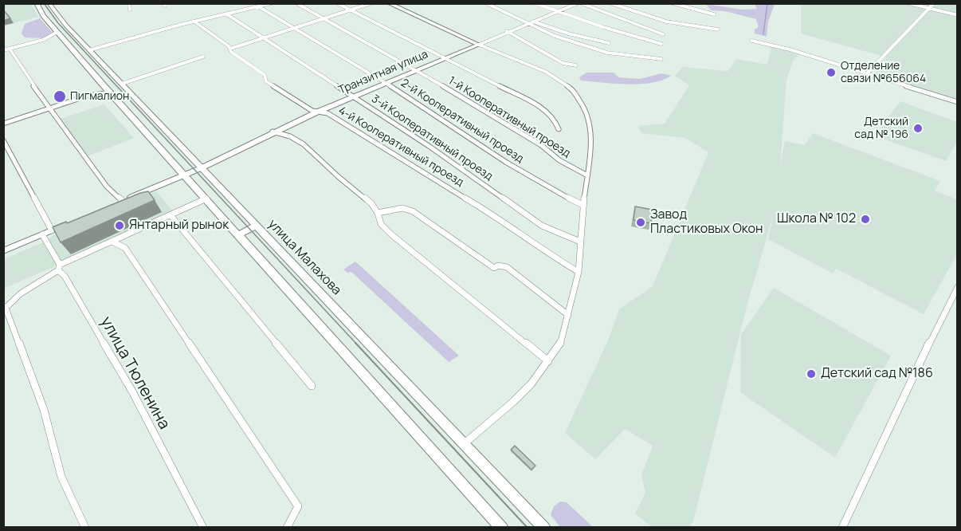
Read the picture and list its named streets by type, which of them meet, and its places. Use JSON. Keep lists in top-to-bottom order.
{
  "streets": {
    "main road": ["Транзитная улица", "улица Малахова"],
    "street": [
      "1-й Кооперативный проезд",
      "2-й Кооперативный проезд",
      "3-й Кооперативный проезд",
      "4-й Кооперативный проезд",
      "улица Тюленина"
    ]
  },
  "crossings": [
    ["Транзитная улица", "1-й Кооперативный проезд"],
    ["Транзитная улица", "2-й Кооперативный проезд"],
    ["Транзитная улица", "3-й Кооперативный проезд"],
    ["Транзитная улица", "4-й Кооперативный проезд"],
    ["Транзитная улица", "улица Малахова"]
  ],
  "places": [
    "Отделение связи №656064",
    "Пигмалион",
    "Детский сад № 196",
    "Школа № 102",
    "Завод Пластиковых Окон",
    "Янтарный рынок",
    "Детский сад №186"
  ]
}
